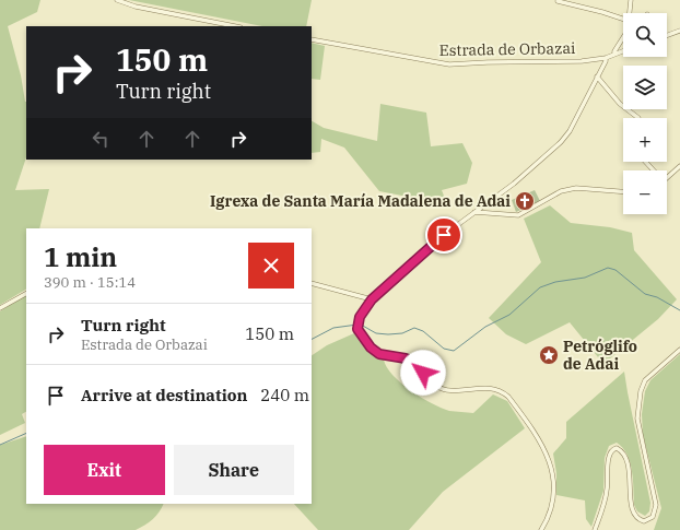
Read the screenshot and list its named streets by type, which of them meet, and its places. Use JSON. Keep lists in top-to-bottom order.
{
  "streets": {
    "street": ["Estrada de Orbazai"]
  },
  "places": {
    "church": ["Igrexa de Santa María Madalena de Adai"],
    "place": ["Petróglifo de Adai"]
  },
  "page": {
    "map_buttons": ["+", "−"],
    "turn": ["150 m", "Turn right"],
    "heading": ["1 min", "390 m · 15:14"],
    "list": [
      {
        "name": "Turn right",
        "note": "Estrada de Orbazai",
        "value": "150 m"
      },
      {
        "name": "Arrive at destination",
        "value": "240 m"
      }
    ],
    "buttons": ["Exit", "Share"]
  }
}
